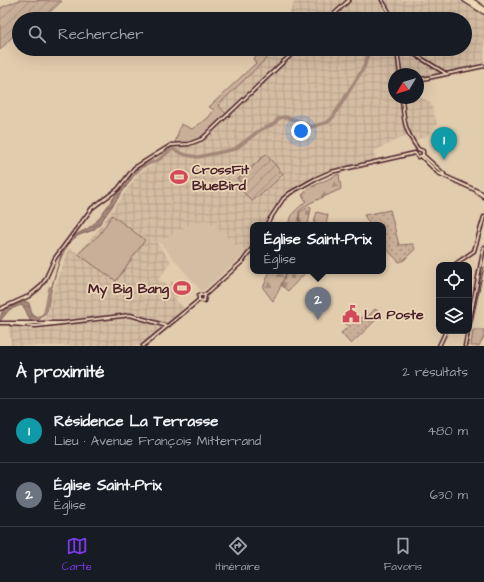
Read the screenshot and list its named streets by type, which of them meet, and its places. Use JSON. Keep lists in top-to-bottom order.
{
  "places": {
    "sports": ["CrossFit BlueBird", "My Big Bang"],
    "public building": ["La Poste"]
  },
  "north": "bottom left",
  "page": {
    "search": "Rechercher",
    "pins": ["1", "2"],
    "popup": ["Église Saint-Prix", "Église"],
    "heading": ["À proximité", "2 résultats"],
    "list": [
      {
        "mark": "1",
        "name": "Résidence La Terrasse",
        "note": "Lieu · Avenue François Mitterrand",
        "value": "480 m"
      },
      {
        "mark": "2",
        "name": "Église Saint-Prix",
        "note": "Église",
        "value": "630 m"
      }
    ],
    "nav": ["Carte", "Itinéraire", "Favoris"]
  }
}
